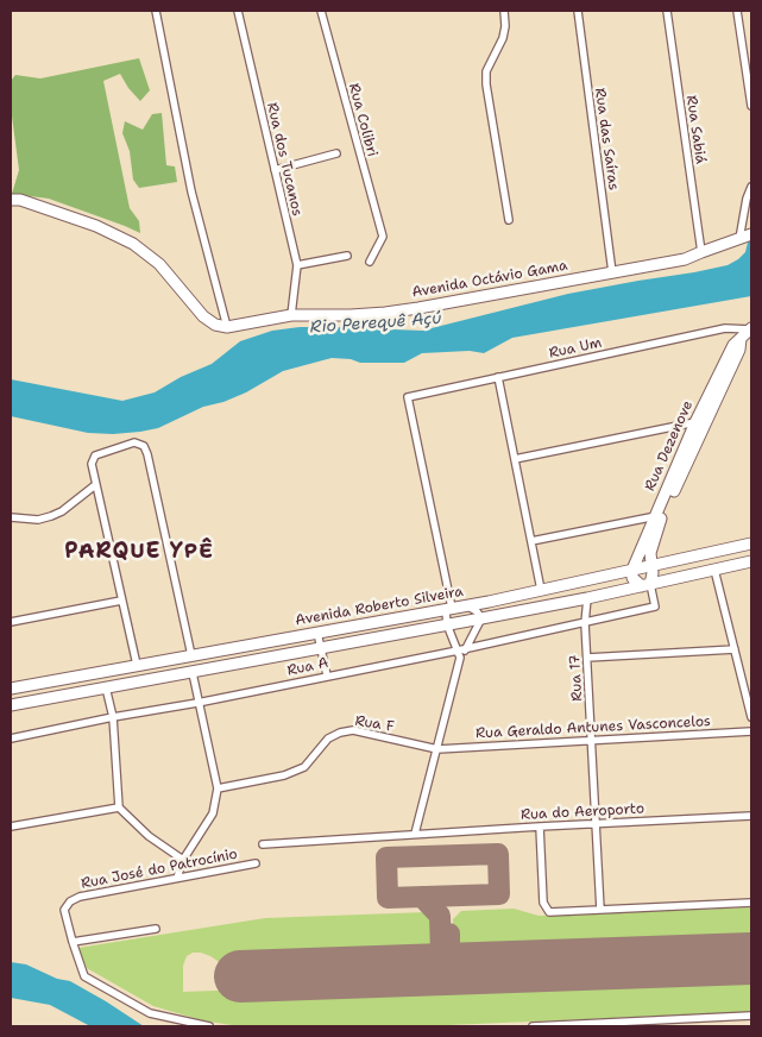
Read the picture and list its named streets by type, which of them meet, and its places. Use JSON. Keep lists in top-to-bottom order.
{
  "streets": {
    "street": [
      "Rua Colibri",
      "Rua Sabiá",
      "Rua das Saíras",
      "Rua dos Tucanos",
      "Avenida Octávio Gama",
      "Rua Um",
      "Rua Dezenove",
      "Avenida Roberto Silveira",
      "Rua A",
      "Rua 17",
      "Rua F",
      "Rua Geraldo Antunes Vasconcelos",
      "Rua do Aeroporto",
      "Rua José do Patrocínio"
    ]
  },
  "crossings": [
    ["Rua Sabiá", "Avenida Octávio Gama"],
    ["Rua das Saíras", "Avenida Octávio Gama"],
    ["Rua dos Tucanos", "Avenida Octávio Gama"],
    ["Rua Um", "Rua Dezenove"],
    ["Rua Um", "Avenida Roberto Silveira"],
    ["Rua Dezenove", "Avenida Roberto Silveira"],
    ["Rua Dezenove", "Rua A"],
    ["Avenida Roberto Silveira", "Rua A"],
    ["Rua A", "Rua 17"],
    ["Rua 17", "Rua Geraldo Antunes Vasconcelos"],
    ["Rua 17", "Rua do Aeroporto"],
    ["Rua F", "Rua Geraldo Antunes Vasconcelos"]
  ],
  "districts": ["PARQUE YPÊ"],
  "water": ["Rio Perequê Açú"]
}
